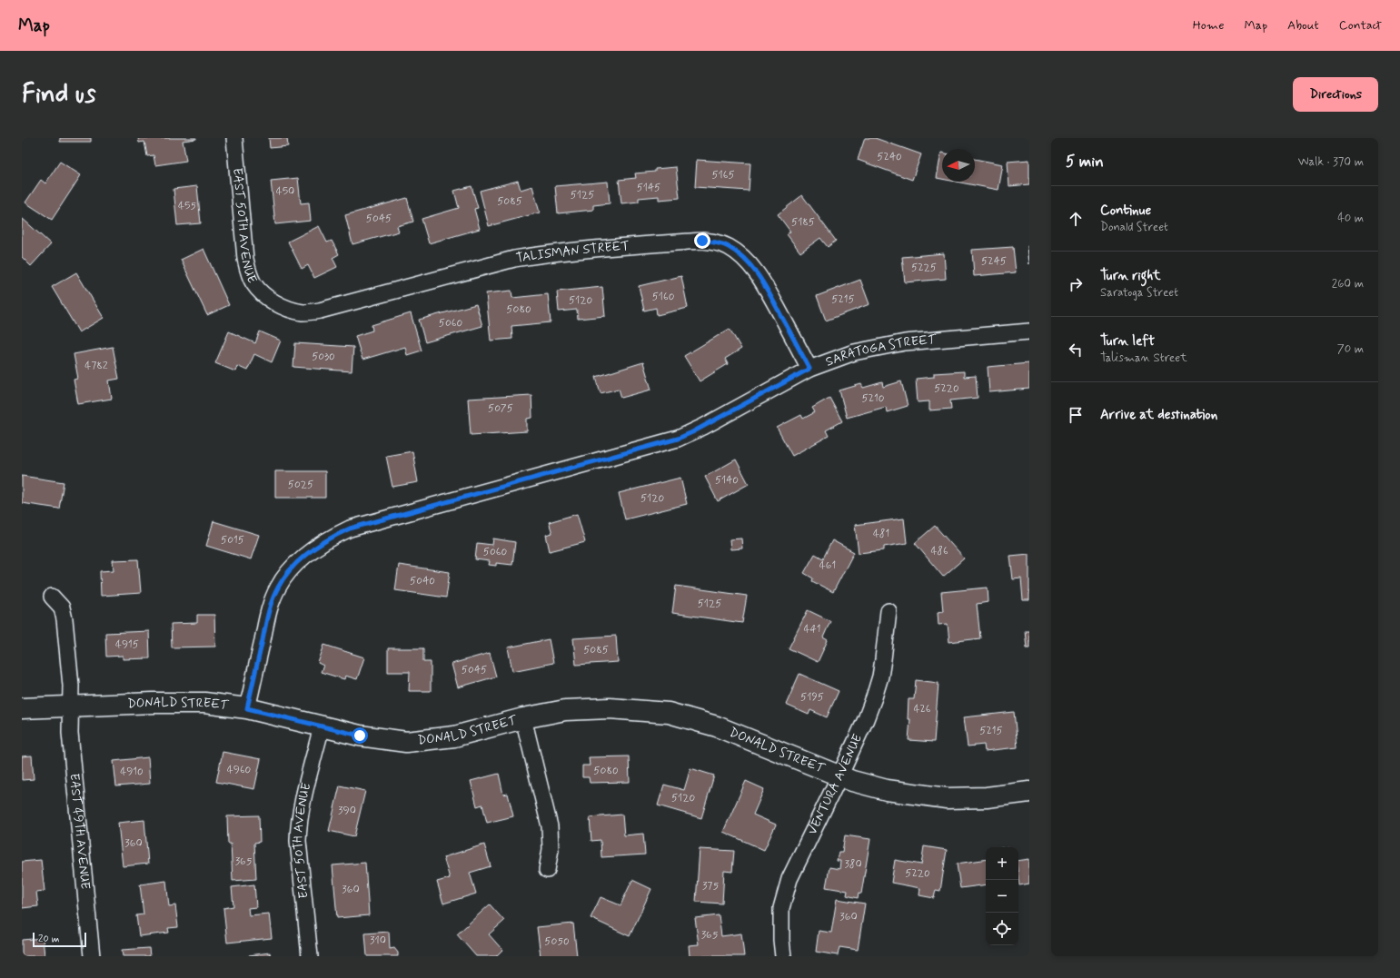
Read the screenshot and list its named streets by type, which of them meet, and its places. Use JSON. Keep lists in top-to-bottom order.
{
  "streets": {
    "street": [
      "EAST 50TH AVENUE",
      "TALISMAN STREET",
      "SARATOGA STREET",
      "DONALD STREET",
      "VENTURA AVENUE",
      "EAST 49TH AVENUE"
    ]
  },
  "crossings": [
    ["EAST 50TH AVENUE", "TALISMAN STREET"],
    ["EAST 50TH AVENUE", "DONALD STREET"],
    ["TALISMAN STREET", "SARATOGA STREET"],
    ["SARATOGA STREET", "DONALD STREET"],
    ["DONALD STREET", "VENTURA AVENUE"],
    ["DONALD STREET", "EAST 49TH AVENUE"]
  ],
  "house_numbers": [
    "5240",
    "5165",
    "5145",
    "450",
    "5125",
    "5085",
    "455",
    "5045",
    "5185",
    "5245",
    "5225",
    "5160",
    "5215",
    "5120",
    "5080",
    "5060",
    "5030",
    "4782",
    "5220",
    "5210",
    "5075",
    "5140",
    "5025",
    "5120",
    "481",
    "5015",
    "486",
    "5060",
    "461",
    "5040",
    "5125",
    "441",
    "4915",
    "5085",
    "5045",
    "5195",
    "426",
    "5215",
    "4960",
    "5080",
    "4910",
    "5120",
    "390",
    "360",
    "365",
    "380",
    "5220",
    "375",
    "360",
    "360",
    "365",
    "310",
    "5050"
  ],
  "scale_bar": "20 m",
  "north": "left",
  "page": {
    "header": "Map",
    "nav": [
      "Home",
      "Map",
      "About",
      "Contact"
    ],
    "buttons": "Directions",
    "title": "Find us",
    "heading": ["5 min", "Walk · 370 m"],
    "list": [
      ["Continue", "Donald Street", "40 m"],
      ["Turn right", "Saratoga Street", "260 m"],
      ["Turn left", "Talisman Street", "70 m"],
      "Arrive at destination"
    ],
    "map_buttons": ["+", "−"],
    "scale": "20 m"
  }
}
